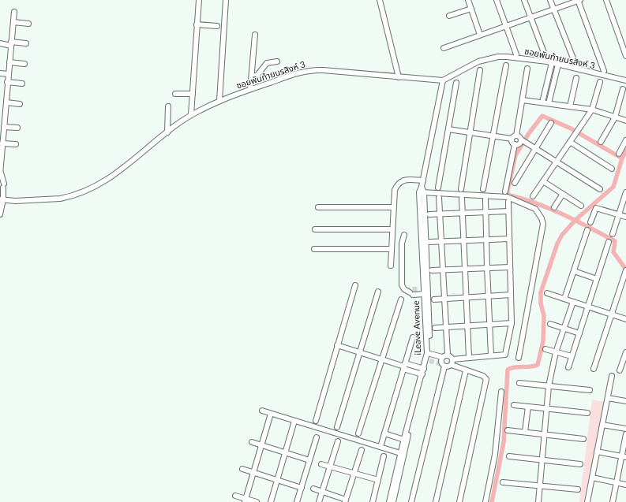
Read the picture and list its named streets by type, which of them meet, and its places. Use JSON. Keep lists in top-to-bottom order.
{
  "streets": {
    "street": ["ซอยพันท้ายนรสิงห์ 3", "iLeave Avenue"]
  }
}
